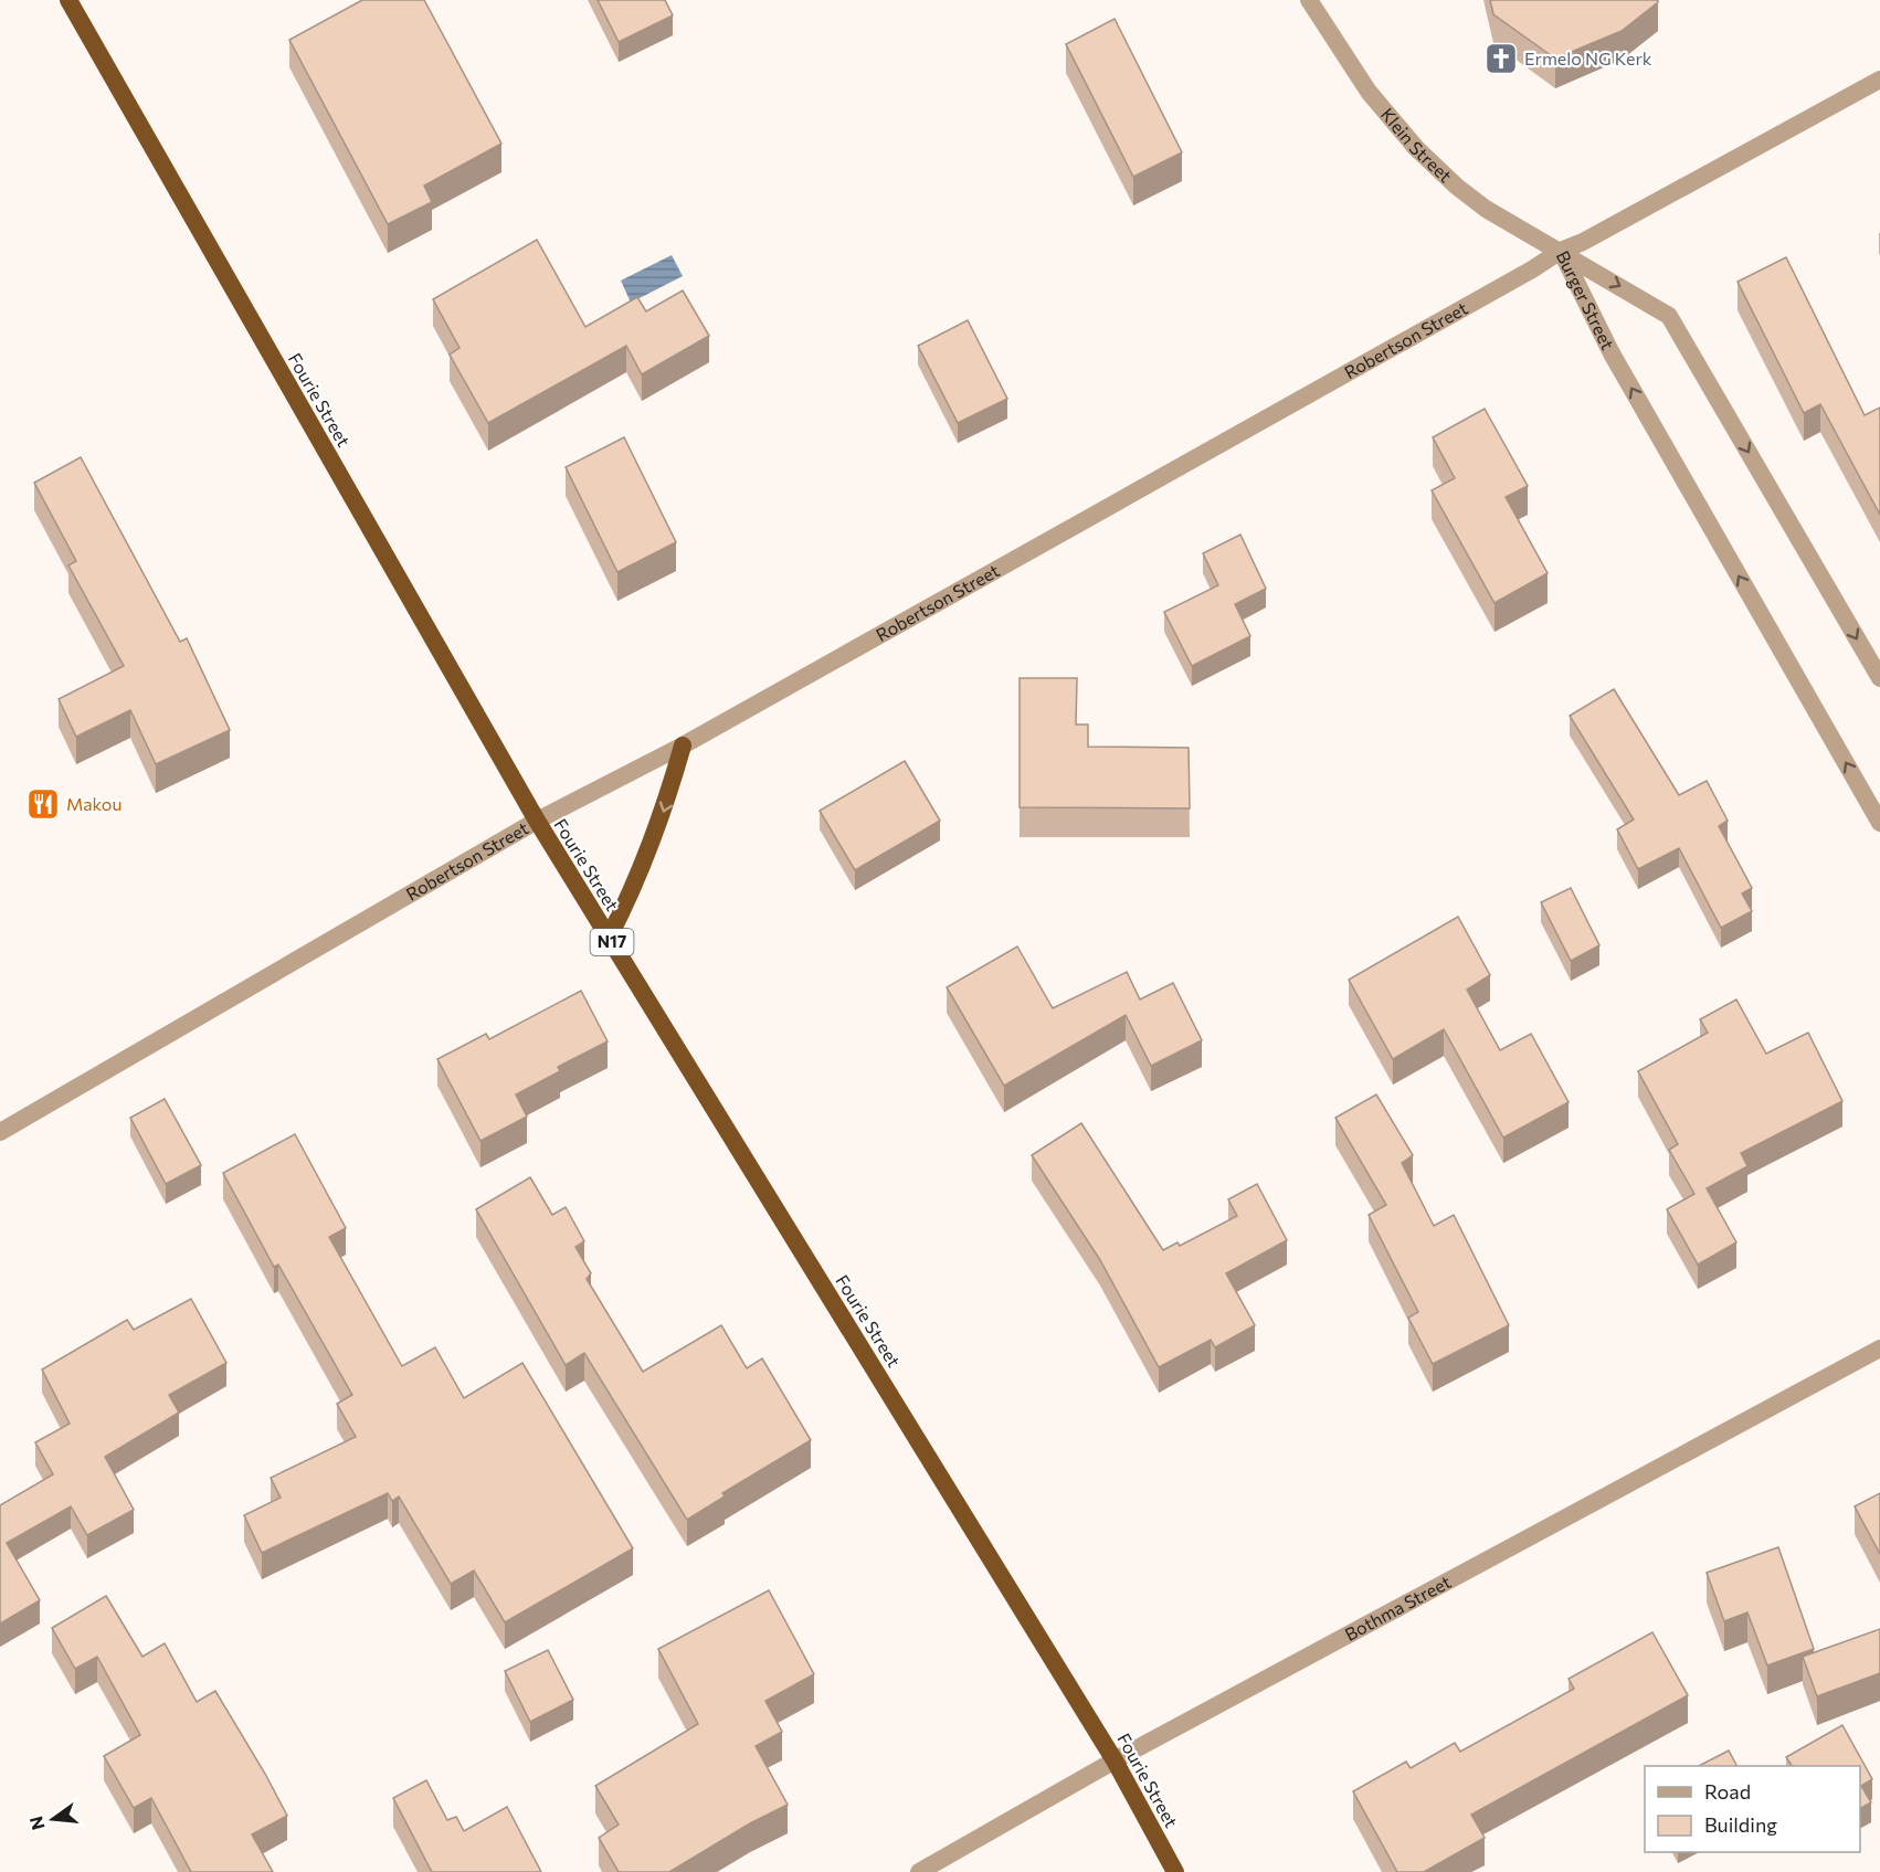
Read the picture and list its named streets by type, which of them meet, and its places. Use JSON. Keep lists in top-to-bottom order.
{
  "streets": {
    "highway": ["Fourie Street", "N17"],
    "street": [
      "Klein Street",
      "Burger Street",
      "Robertson Street",
      "Bothma Street"
    ]
  },
  "crossings": [
    ["Klein Street", "Burger Street"],
    ["Klein Street", "Robertson Street"],
    ["Burger Street", "Robertson Street"],
    ["Robertson Street", "Fourie Street"],
    ["Fourie Street", "Bothma Street"]
  ],
  "places": {
    "church": ["Ermelo NG Kerk"],
    "restaurant": ["Makou"]
  },
  "legend": ["Road", "Building"],
  "north": "left"
}
